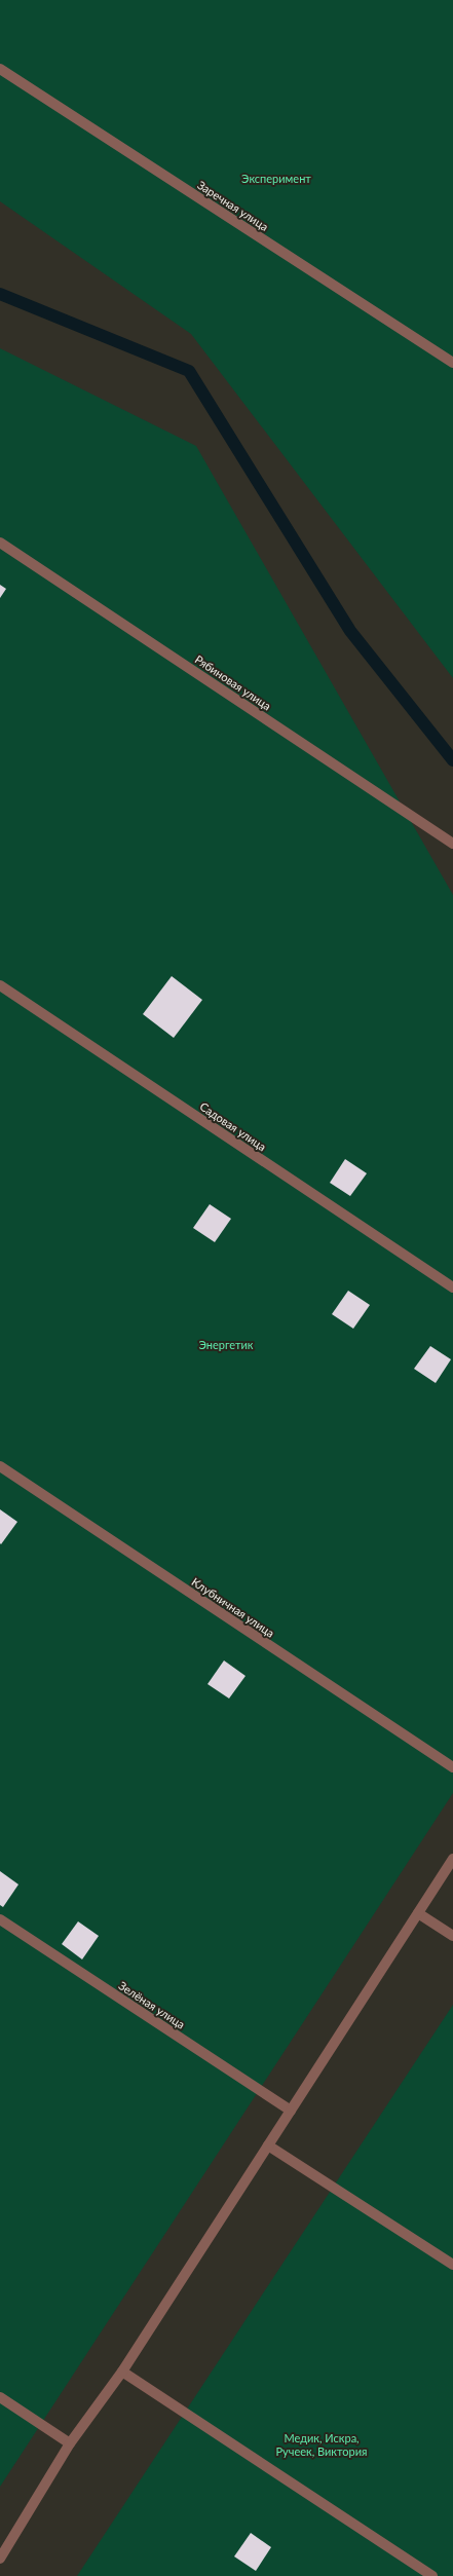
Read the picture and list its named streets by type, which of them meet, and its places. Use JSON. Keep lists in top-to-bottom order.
{
  "streets": {
    "lane": [
      "Заречная улица",
      "Рябиновая улица",
      "Садовая улица",
      "Клубничная улица",
      "Зелёная улица"
    ]
  },
  "parks": ["Эксперимент", "Энергетик", "Медик, Искра, Ручеек, Виктория"]
}
